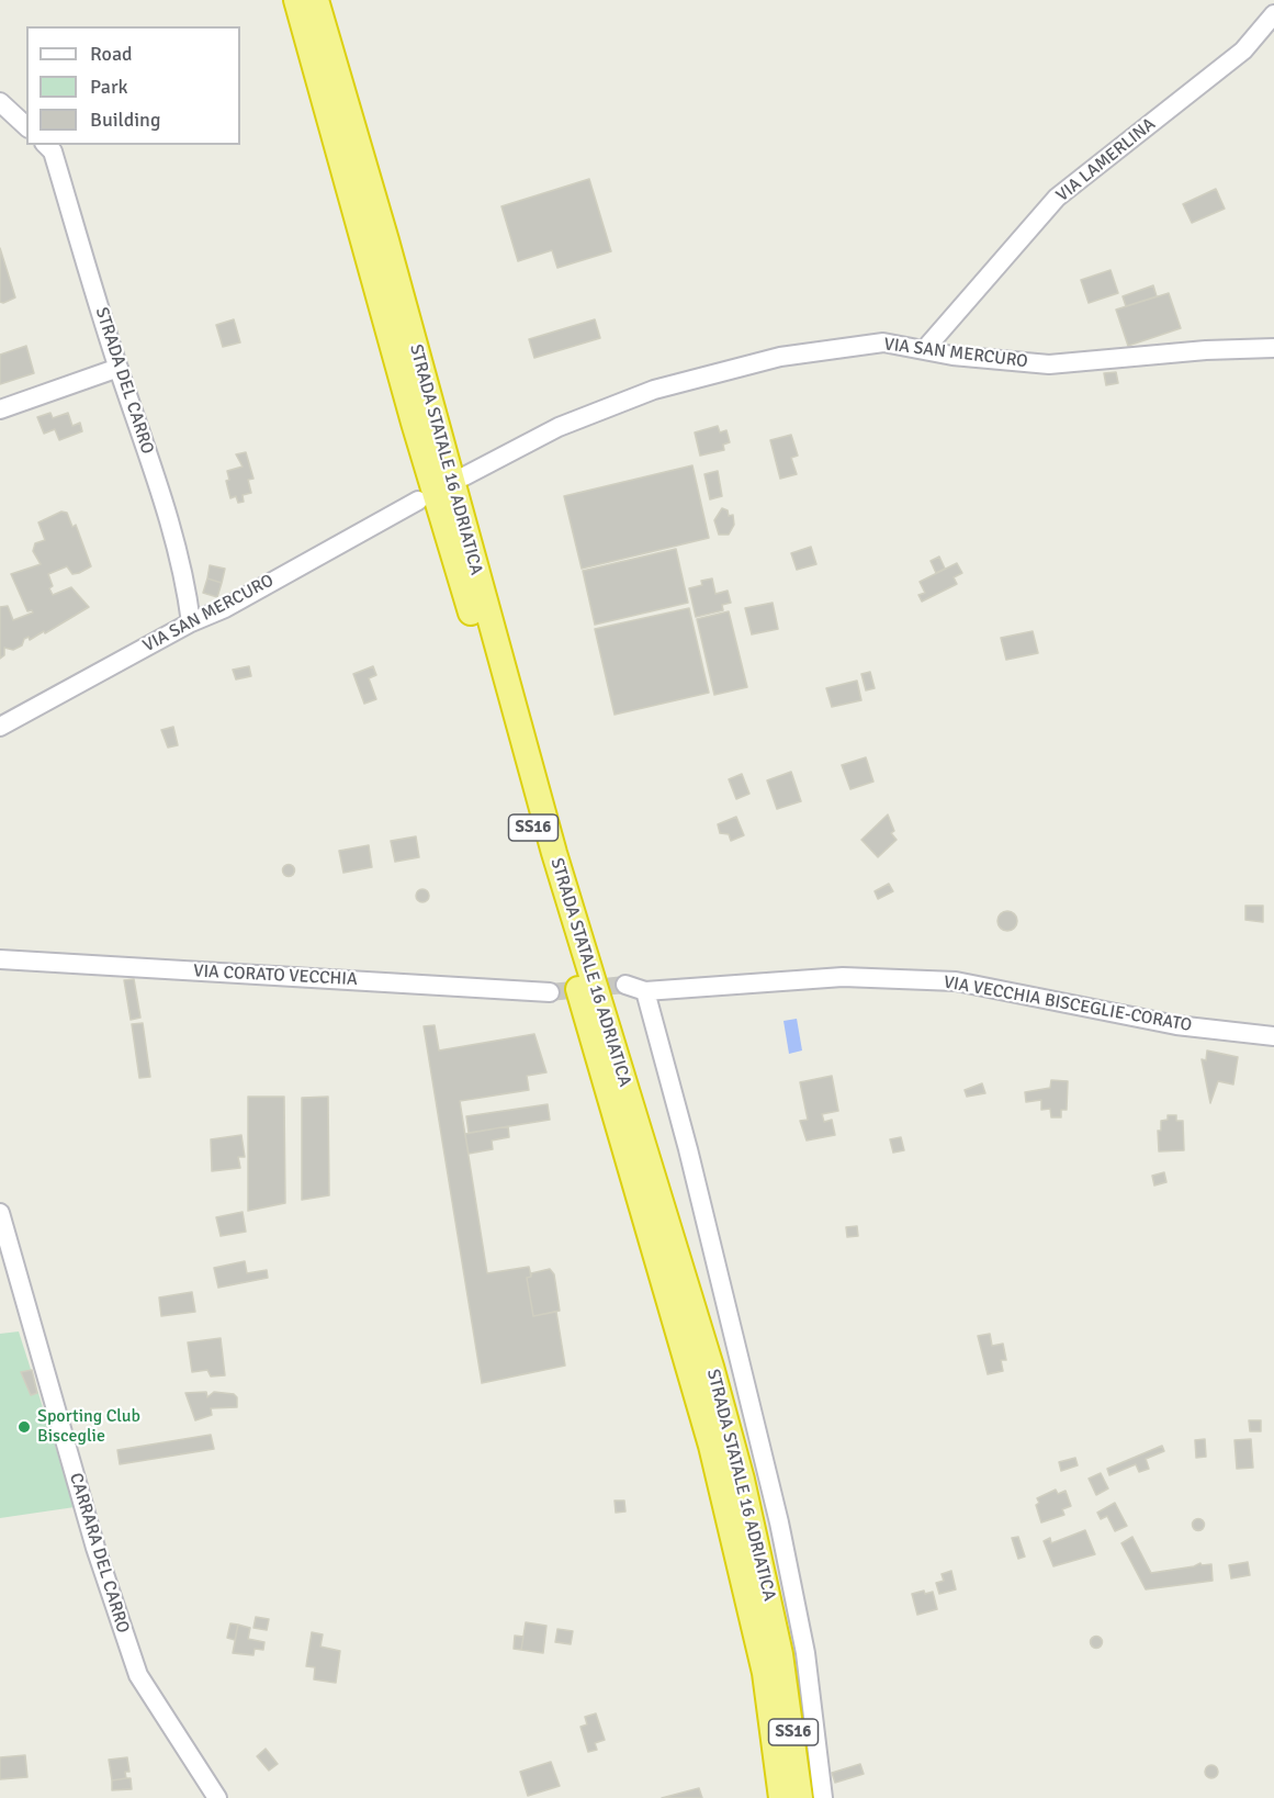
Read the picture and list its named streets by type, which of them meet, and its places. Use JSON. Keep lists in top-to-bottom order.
{
  "streets": {
    "highway": ["STRADA STATALE 16 ADRIATICA", "SS16"],
    "street": [
      "VIA LAMERLINA",
      "VIA SAN MERCURO",
      "STRADA DEL CARRO",
      "VIA CORATO VECCHIA",
      "VIA VECCHIA BISCEGLIE-CORATO",
      "CARRARA DEL CARRO"
    ]
  },
  "crossings": [
    ["VIA LAMERLINA", "VIA SAN MERCURO"],
    ["VIA SAN MERCURO", "STRADA DEL CARRO"]
  ],
  "places": ["Sporting Club Bisceglie"],
  "legend": ["Road", "Park", "Building"]
}
